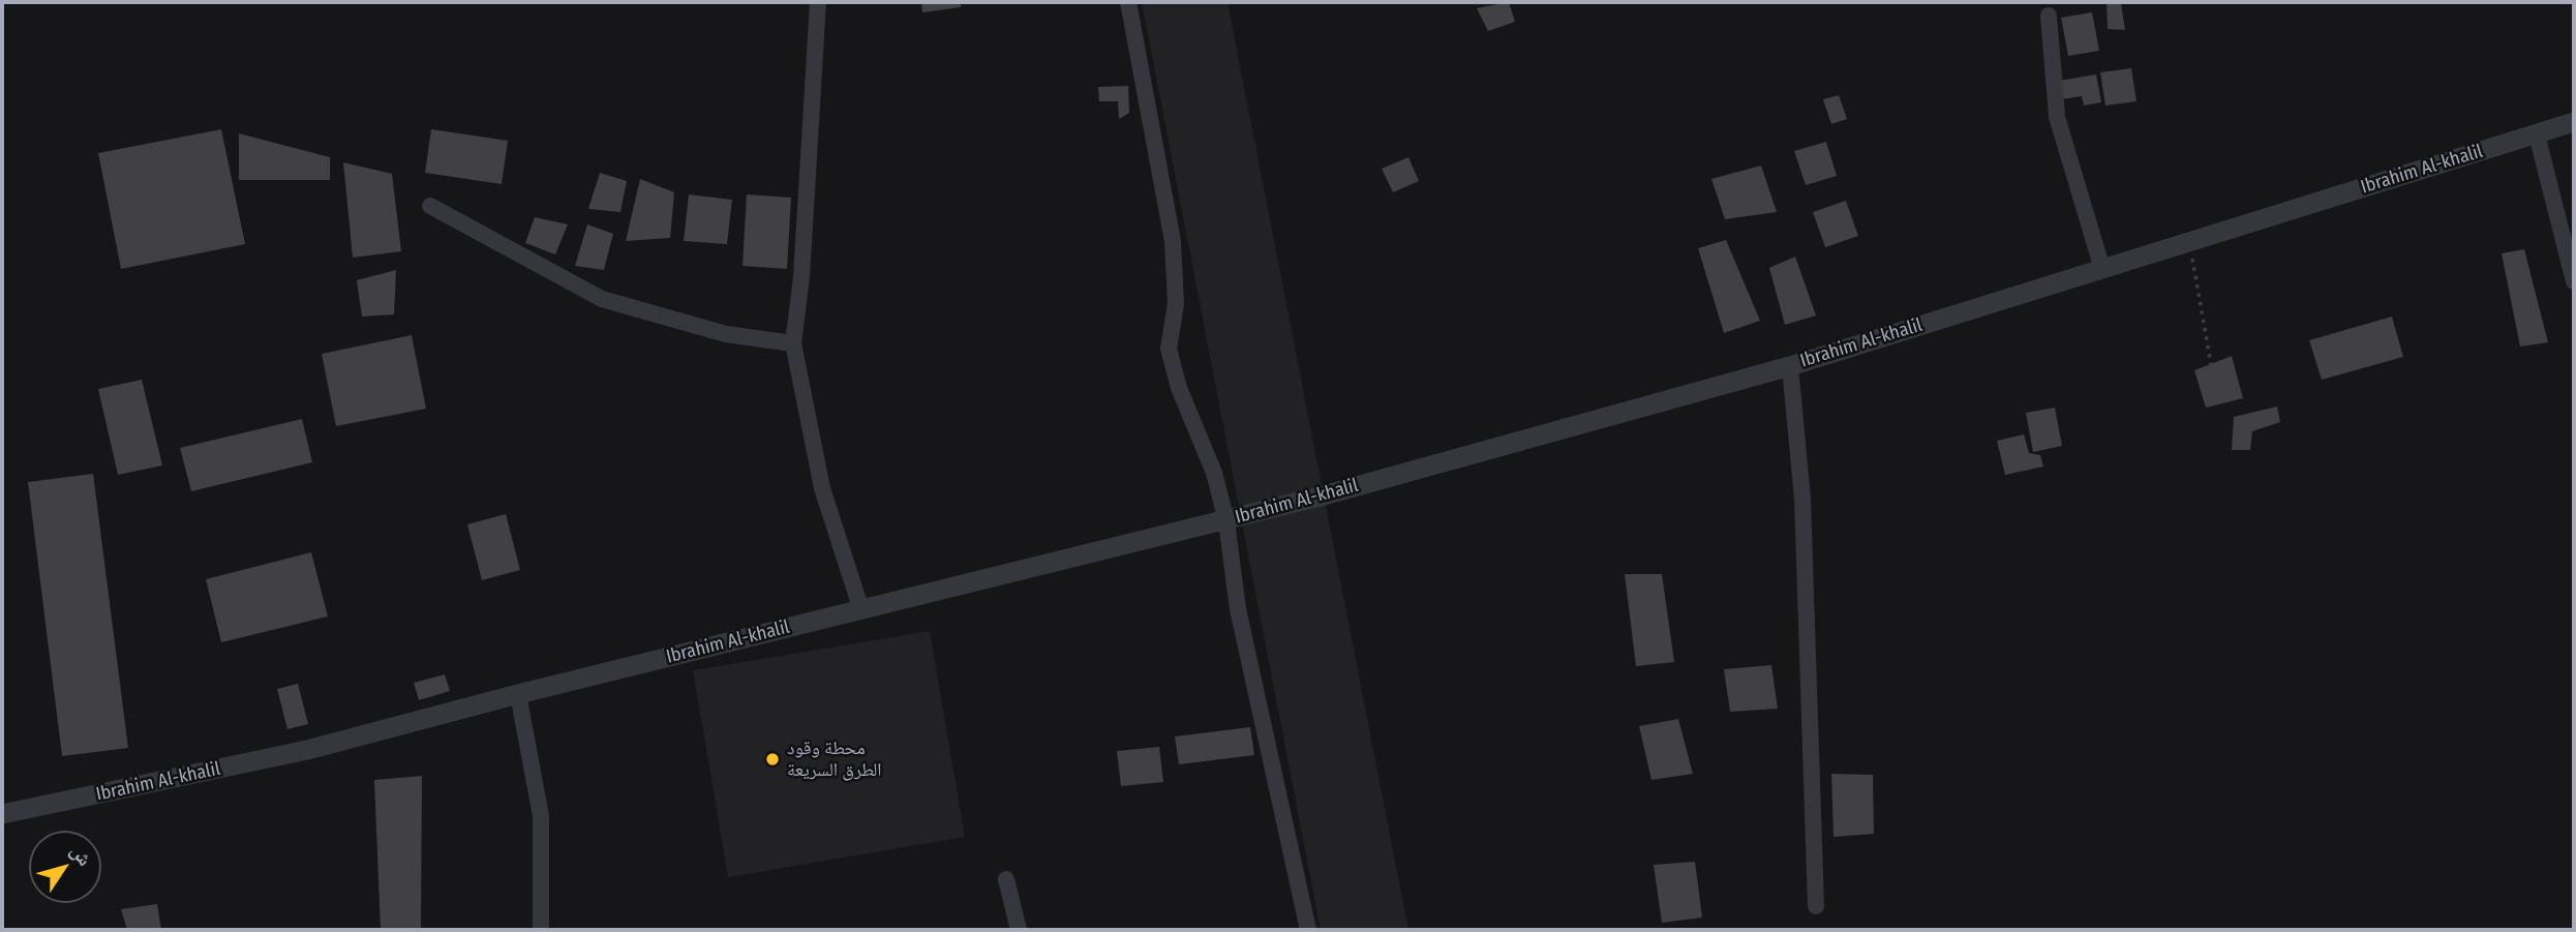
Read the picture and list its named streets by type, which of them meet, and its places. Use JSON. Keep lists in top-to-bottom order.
{
  "streets": {
    "street": ["Ibrahim Al-khalil"]
  },
  "places": ["محطة وقود الطرق السريعة"],
  "north": "top right"
}
